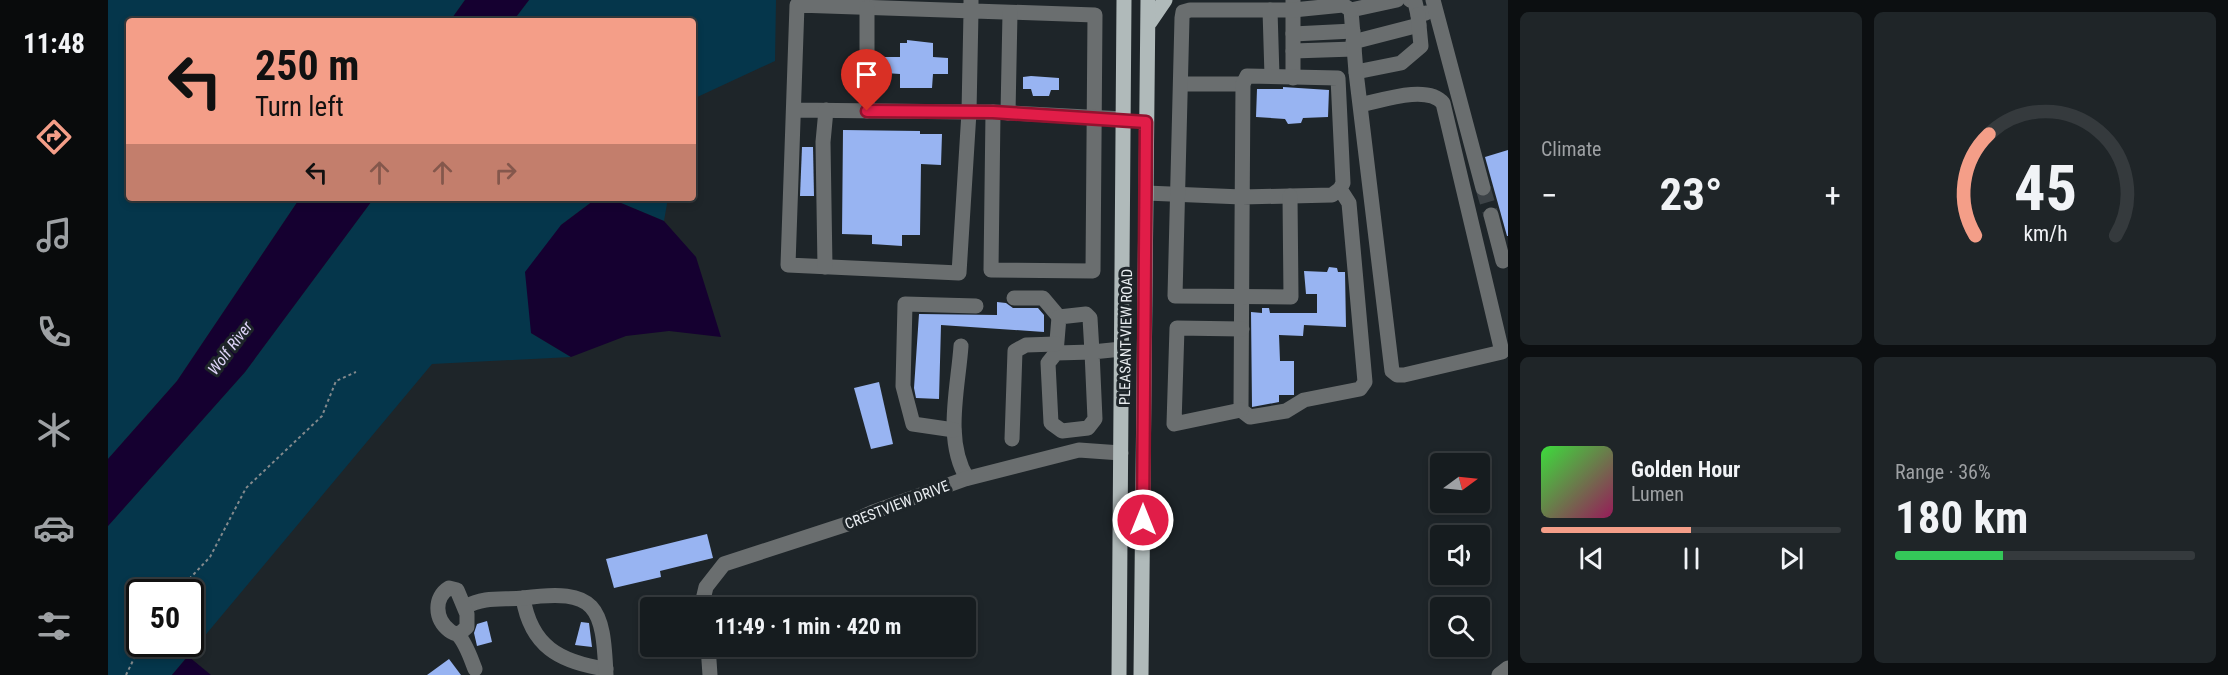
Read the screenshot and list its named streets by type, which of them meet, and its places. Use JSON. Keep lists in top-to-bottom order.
{
  "streets": {
    "main road": ["PLEASANT VIEW ROAD"],
    "street": ["CRESTVIEW DRIVE"]
  },
  "crossings": [
    ["PLEASANT VIEW ROAD", "CRESTVIEW DRIVE"]
  ],
  "water": ["Wolf River"],
  "north": "right",
  "page": {
    "tabs": "11:48",
    "tile": [
      "Climate",
      ["Range · 36%", "180 km"]
    ],
    "turn": ["250 m", "Turn left"],
    "heat": ["−", "23°", "+"],
    "song": ["Golden Hour", "Lumen"],
    "limit": "50",
    "trip": "11:49 · 1 min · 420 m",
    "gauge": ["45", "km/h"]
  }
}
